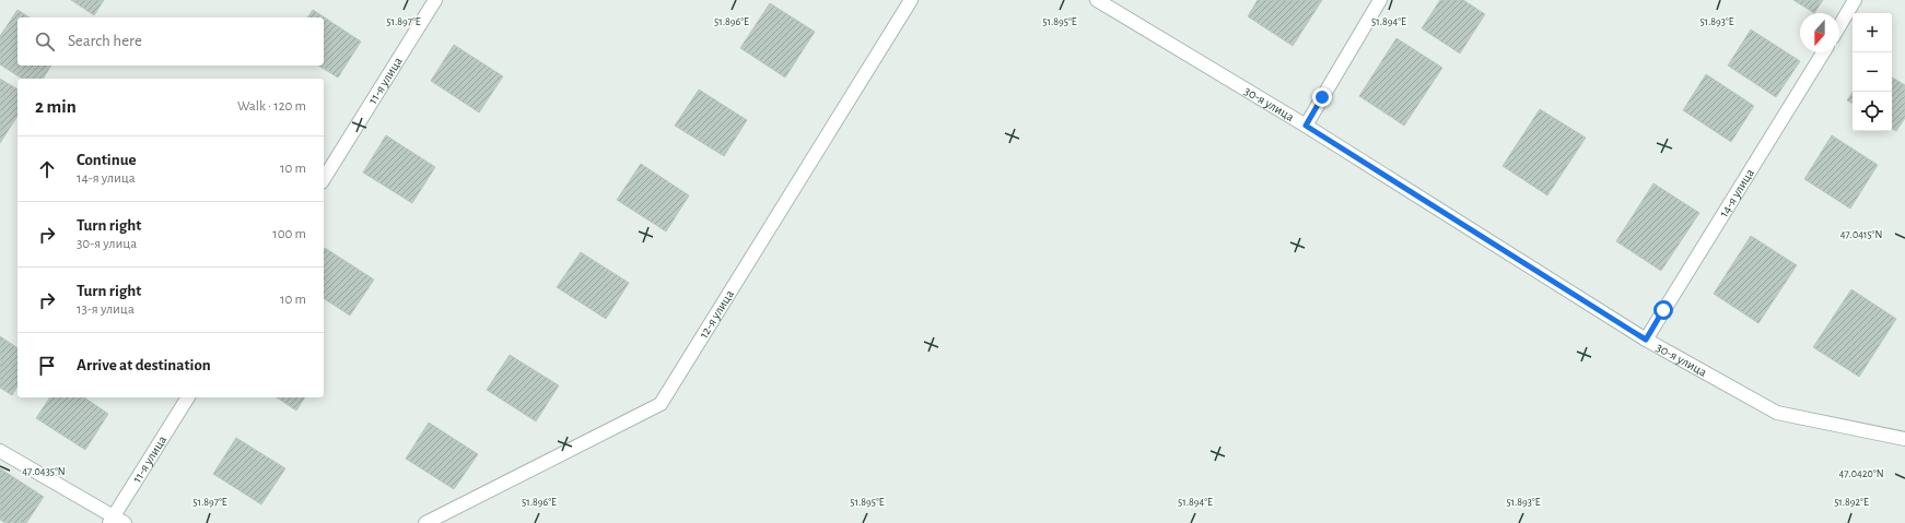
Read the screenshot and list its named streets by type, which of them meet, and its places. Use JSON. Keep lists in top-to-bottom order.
{
  "streets": {
    "street": [
      "11-я улица",
      "30-я улица",
      "14-я улица",
      "12-я улица"
    ]
  },
  "crossings": [
    ["30-я улица", "14-я улица"]
  ],
  "north": "bottom",
  "page": {
    "map_buttons": ["+", "−"],
    "search": "Search here",
    "heading": ["2 min", "Walk · 120 m"],
    "list": [
      ["Continue", "14-я улица", "10 m"],
      ["Turn right", "30-я улица", "100 m"],
      ["Turn right", "13-я улица", "10 m"],
      "Arrive at destination"
    ]
  },
  "coordinates": [
    "51.894°E",
    "51.897°E",
    "51.896°E",
    "51.895°E",
    "51.893°E",
    "47.0415°N",
    "47.0435°N",
    "47.0420°N",
    "51.892°E"
  ]
}
